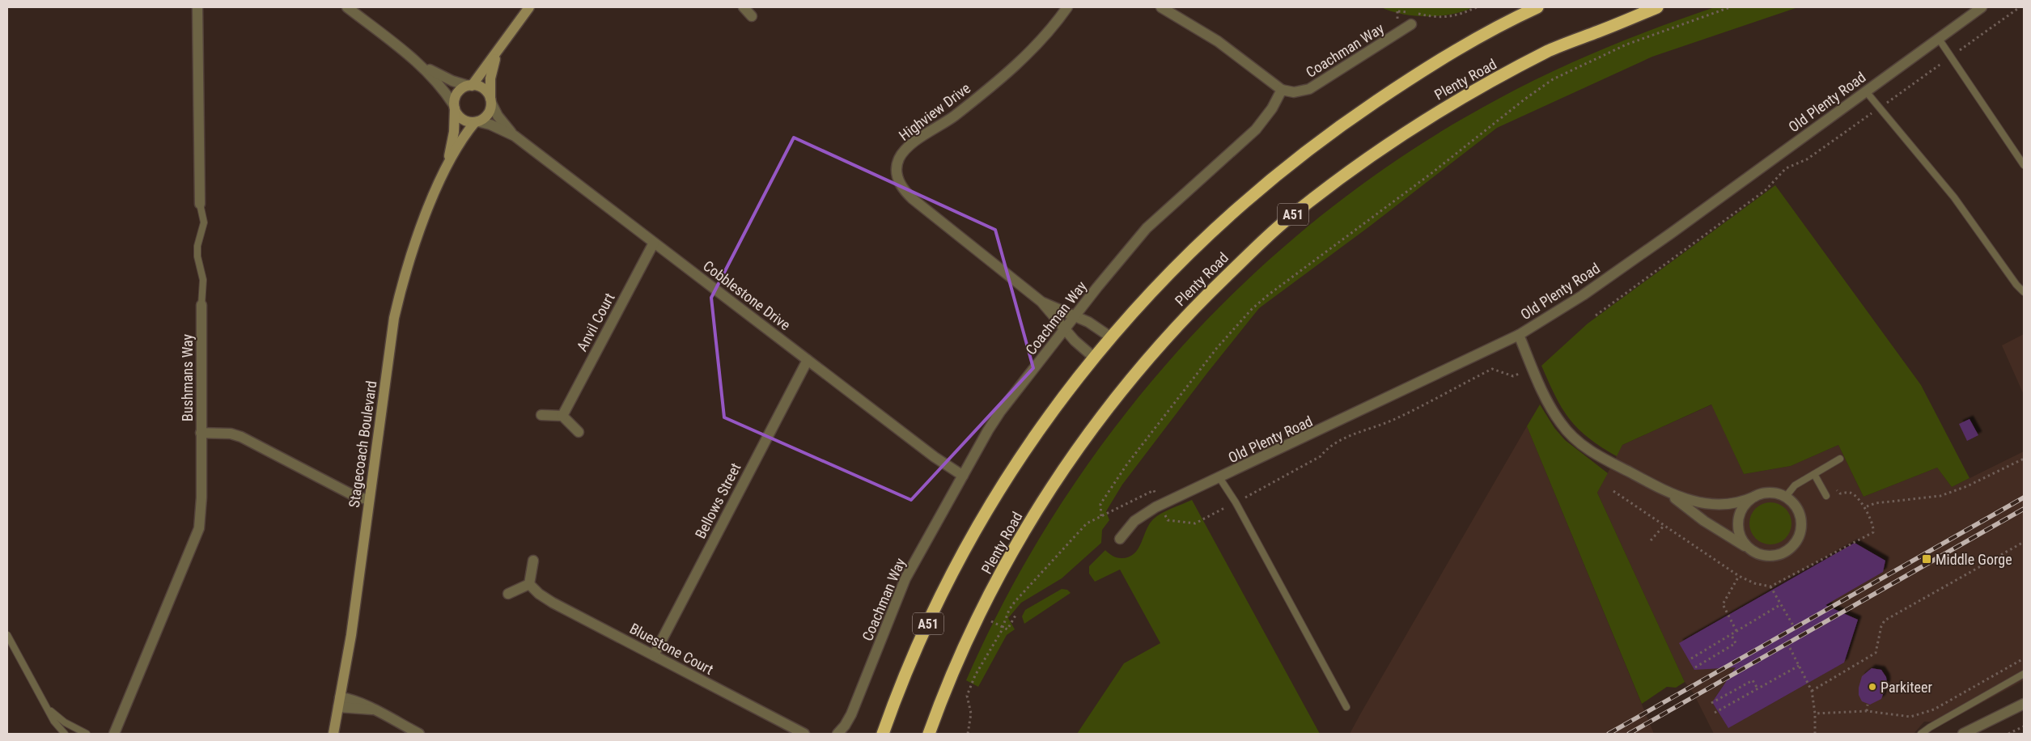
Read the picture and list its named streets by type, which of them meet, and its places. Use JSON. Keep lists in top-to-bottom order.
{
  "streets": {
    "highway": ["Plenty Road", "A51"],
    "street": [
      "Coachman Way",
      "Old Plenty Road",
      "Highview Drive",
      "Cobblestone Drive",
      "Anvil Court",
      "Bushmans Way",
      "Stagecoach Boulevard",
      "Bellows Street",
      "Bluestone Court"
    ]
  },
  "crossings": [
    ["Coachman Way", "Highview Drive"],
    ["Coachman Way", "Cobblestone Drive"],
    ["Plenty Road", "Highview Drive"],
    ["Cobblestone Drive", "Anvil Court"],
    ["Cobblestone Drive", "Stagecoach Boulevard"],
    ["Cobblestone Drive", "Bellows Street"],
    ["Bellows Street", "Bluestone Court"]
  ],
  "places": {
    "transit": ["Middle Gorge"],
    "other": ["Parkiteer"]
  }
}
